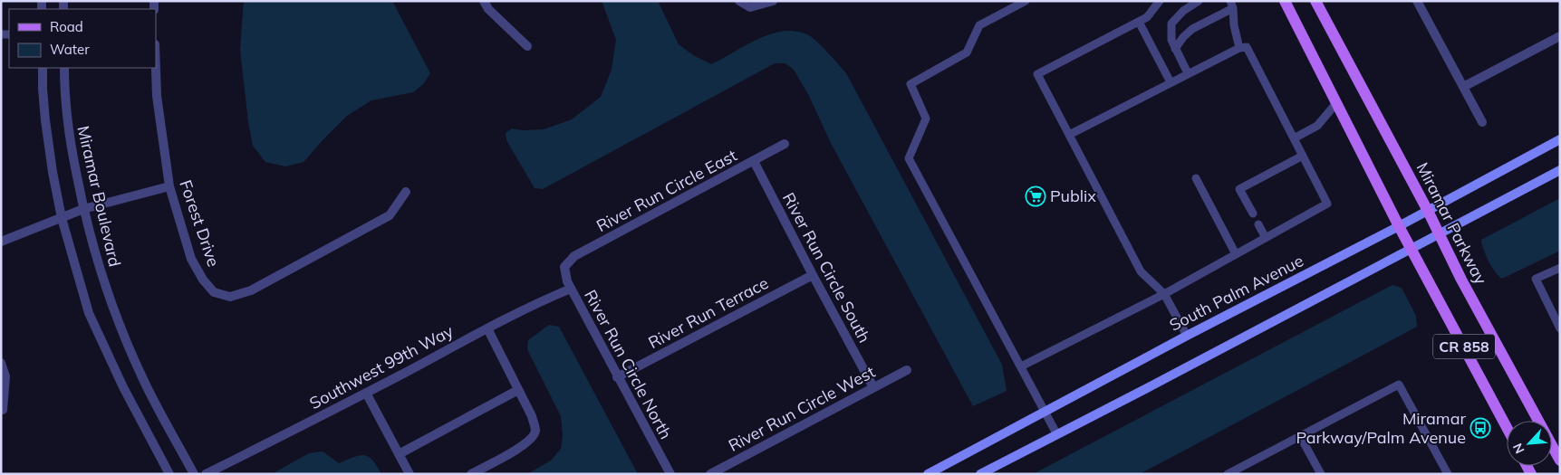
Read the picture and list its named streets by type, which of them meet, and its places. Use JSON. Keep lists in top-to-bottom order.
{
  "streets": {
    "main road": ["Miramar Parkway", "South Palm Avenue", "CR 858"],
    "street": [
      "River Run Circle East",
      "Miramar Boulevard",
      "Forest Drive",
      "River Run Circle South",
      "River Run Terrace",
      "River Run Circle North",
      "Southwest 99th Way",
      "River Run Circle West"
    ]
  },
  "crossings": [
    ["River Run Circle East", "River Run Circle South"],
    ["River Run Circle East", "River Run Circle North"],
    ["Miramar Parkway", "South Palm Avenue"],
    ["River Run Circle South", "River Run Terrace"],
    ["River Run Circle South", "River Run Circle West"],
    ["South Palm Avenue", "CR 858"],
    ["River Run Terrace", "River Run Circle North"],
    ["River Run Circle North", "Southwest 99th Way"]
  ],
  "places": {
    "supermarket": ["Publix"],
    "bus stop": ["Miramar Parkway/Palm Avenue"]
  },
  "legend": ["Road", "Water"],
  "north": "bottom left"
}
